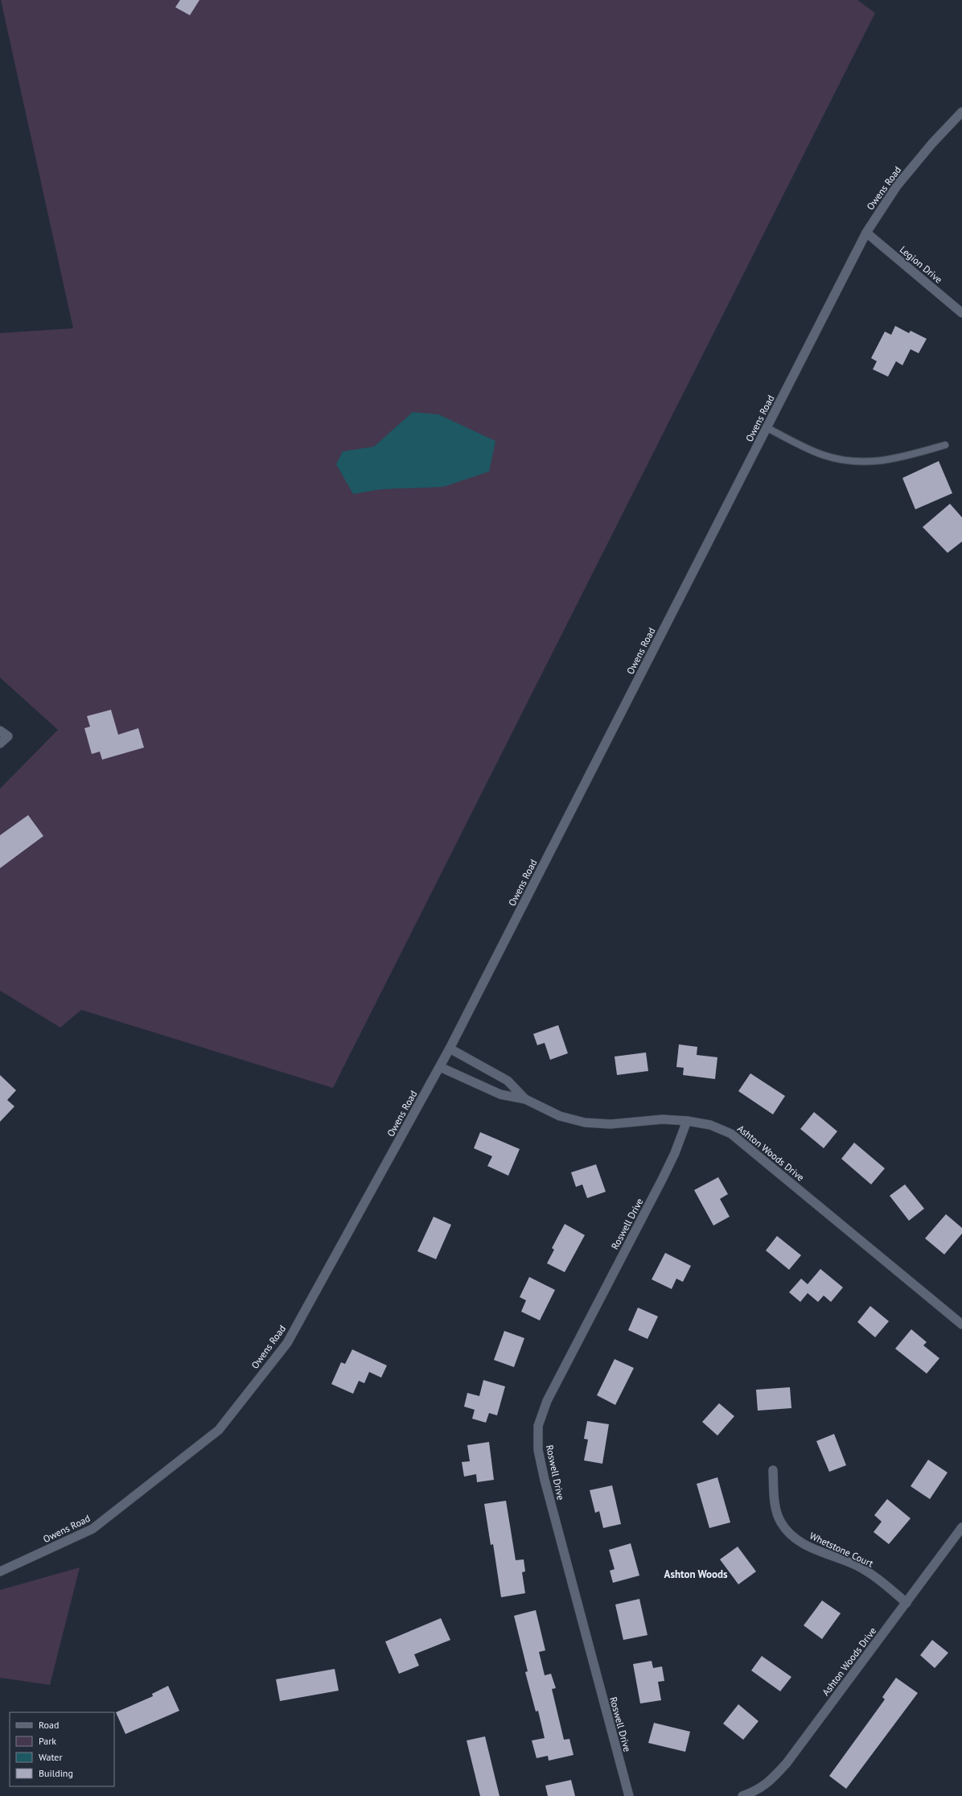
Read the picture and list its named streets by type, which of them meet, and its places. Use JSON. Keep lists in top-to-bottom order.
{
  "streets": {
    "street": [
      "Owens Road",
      "Legion Drive",
      "Ashton Woods Drive",
      "Roswell Drive",
      "Whetstone Court"
    ]
  },
  "crossings": [
    ["Owens Road", "Legion Drive"],
    ["Owens Road", "Ashton Woods Drive"],
    ["Ashton Woods Drive", "Roswell Drive"],
    ["Ashton Woods Drive", "Whetstone Court"]
  ],
  "districts": ["Ashton Woods"],
  "legend": [
    "Road",
    "Park",
    "Water",
    "Building"
  ]
}
